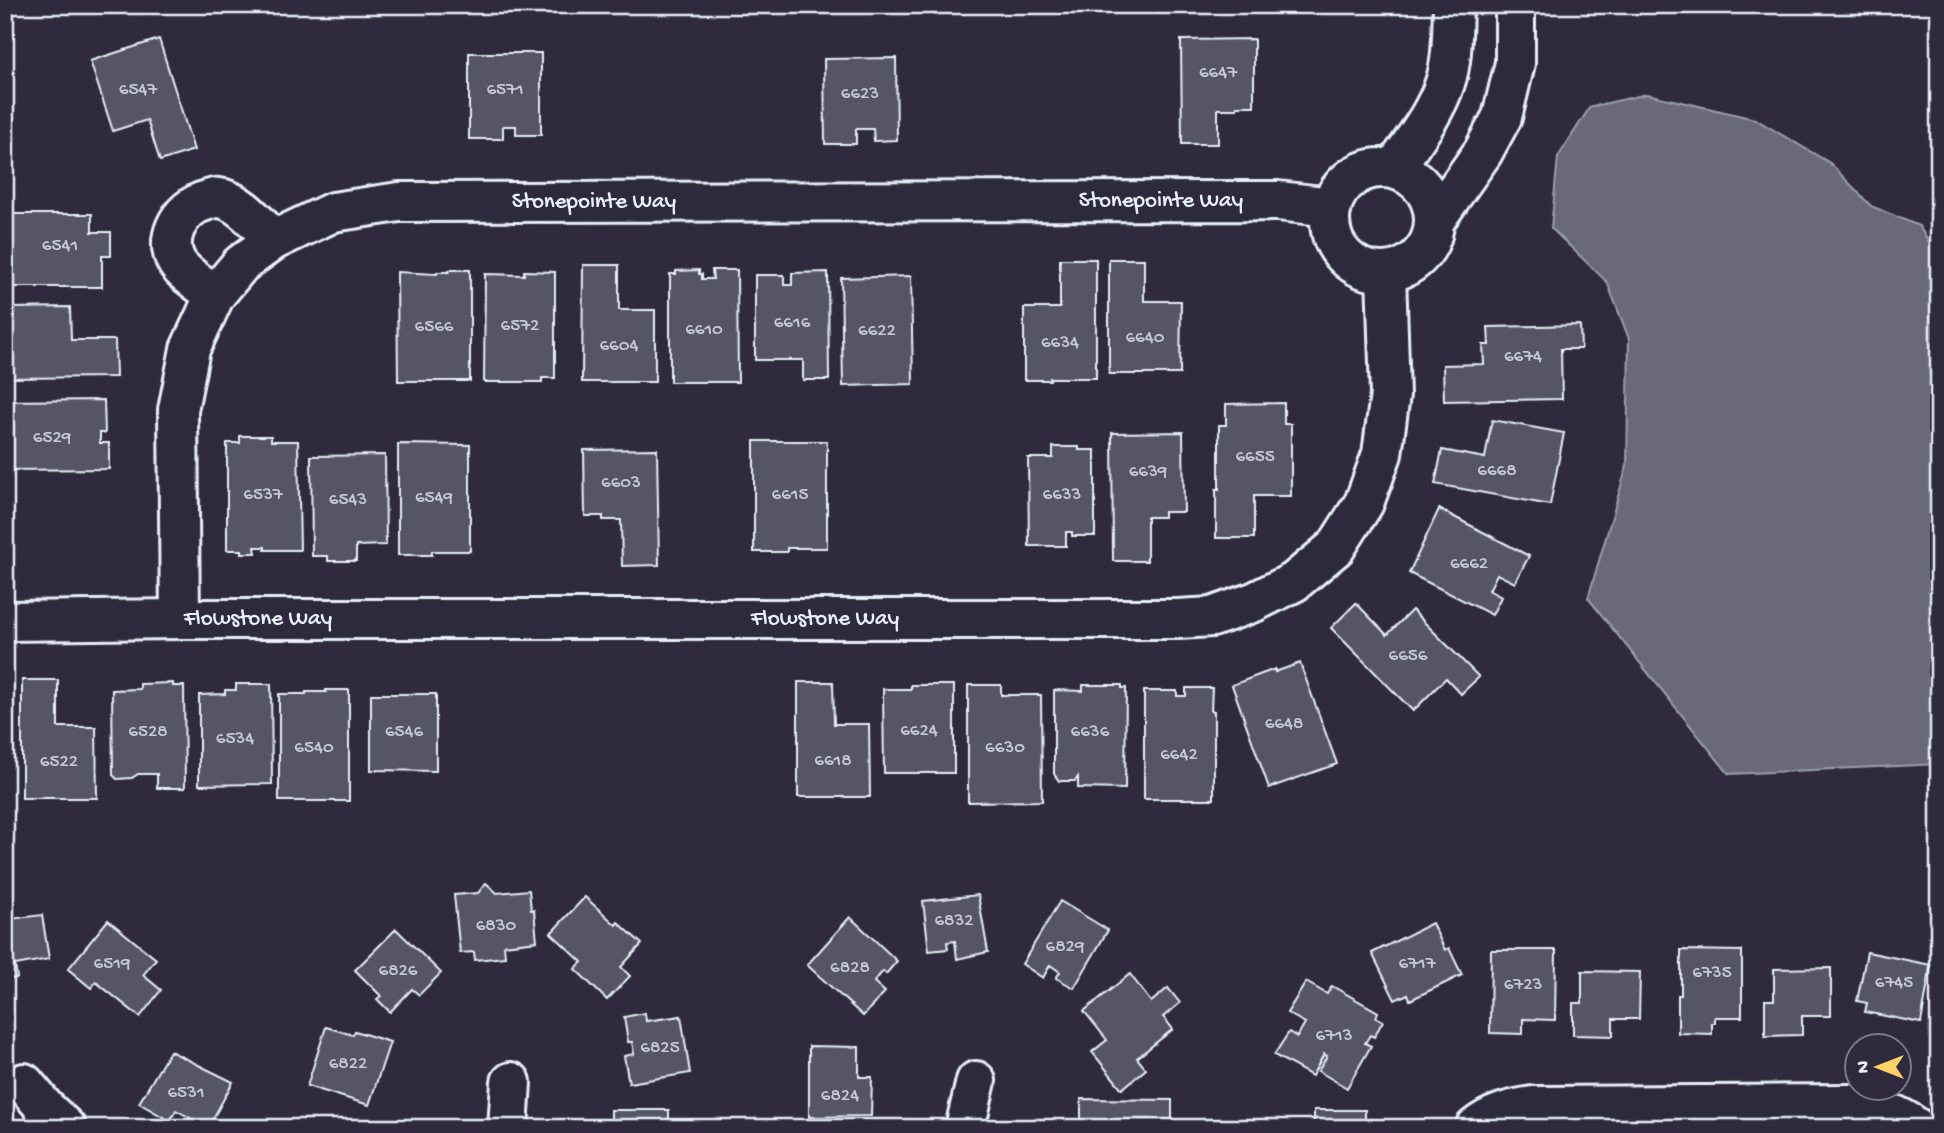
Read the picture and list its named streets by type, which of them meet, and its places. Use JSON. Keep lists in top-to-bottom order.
{
  "streets": {
    "street": ["Stonepointe Way", "Flowstone Way"]
  },
  "crossings": [
    ["Stonepointe Way", "Flowstone Way"]
  ],
  "house_numbers": [
    "6647",
    "6547",
    "6571",
    "6623",
    "6541",
    "6616",
    "6572",
    "6566",
    "6610",
    "6622",
    "6640",
    "6634",
    "6604",
    "6674",
    "6529",
    "6655",
    "6668",
    "6639",
    "6603",
    "6537",
    "6615",
    "6633",
    "6549",
    "6543",
    "6662",
    "6656",
    "6648",
    "6624",
    "6528",
    "6546",
    "6636",
    "6534",
    "6540",
    "6630",
    "6642",
    "6618",
    "6522",
    "6832",
    "6830",
    "6829",
    "6519",
    "6717",
    "6828",
    "6826",
    "6735",
    "6745",
    "6723",
    "6713",
    "6825",
    "6822",
    "6531",
    "6824"
  ],
  "north": "left"
}
